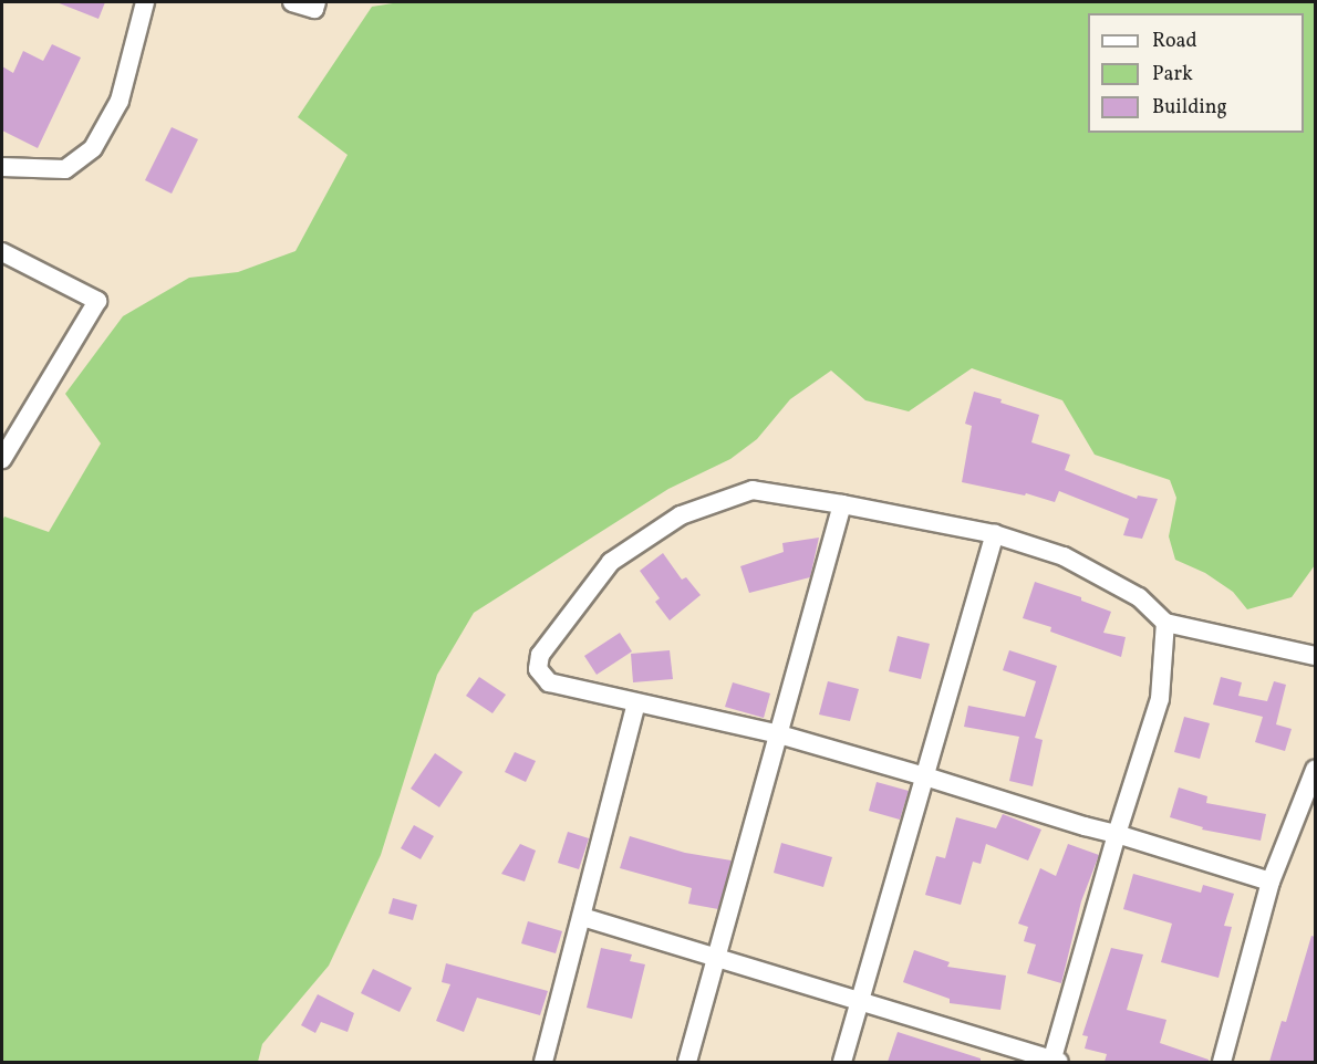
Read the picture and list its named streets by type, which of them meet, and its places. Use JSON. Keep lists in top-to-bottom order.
{
  "legend": ["Road", "Park", "Building"]
}
